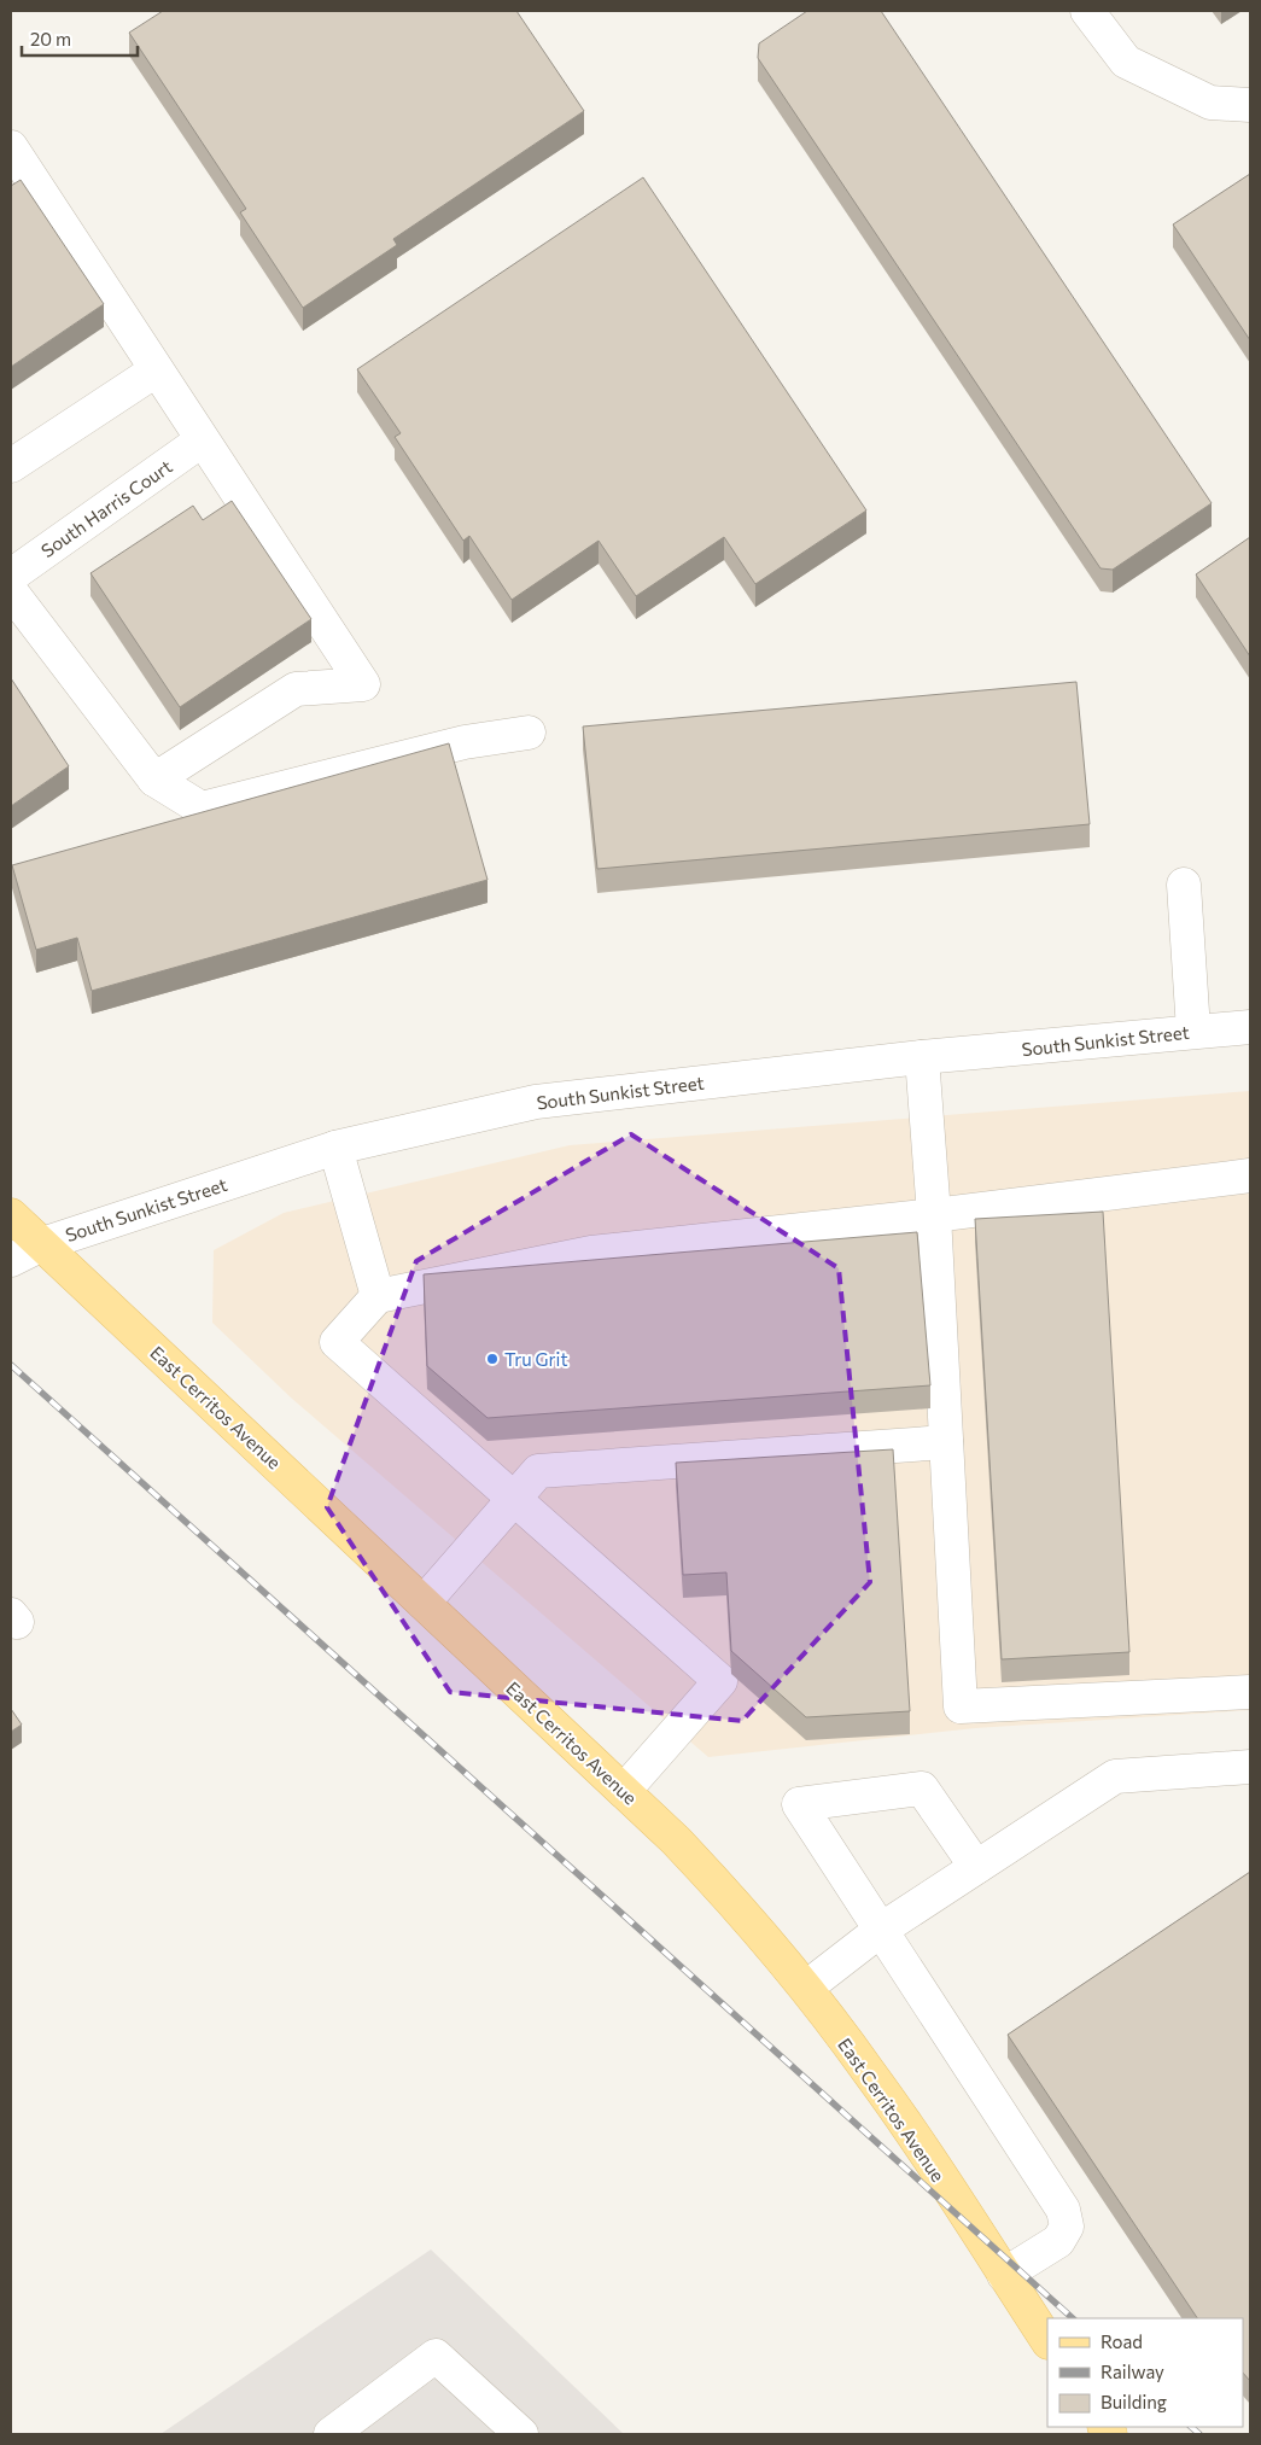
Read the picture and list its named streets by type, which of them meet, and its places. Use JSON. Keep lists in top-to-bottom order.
{
  "streets": {
    "main road": ["East Cerritos Avenue"],
    "street": ["South Harris Court", "South Sunkist Street"]
  },
  "crossings": [
    ["South Sunkist Street", "East Cerritos Avenue"]
  ],
  "places": ["Tru Grit"],
  "legend": ["Road", "Railway", "Building"],
  "scale_bar": "20 m"
}
